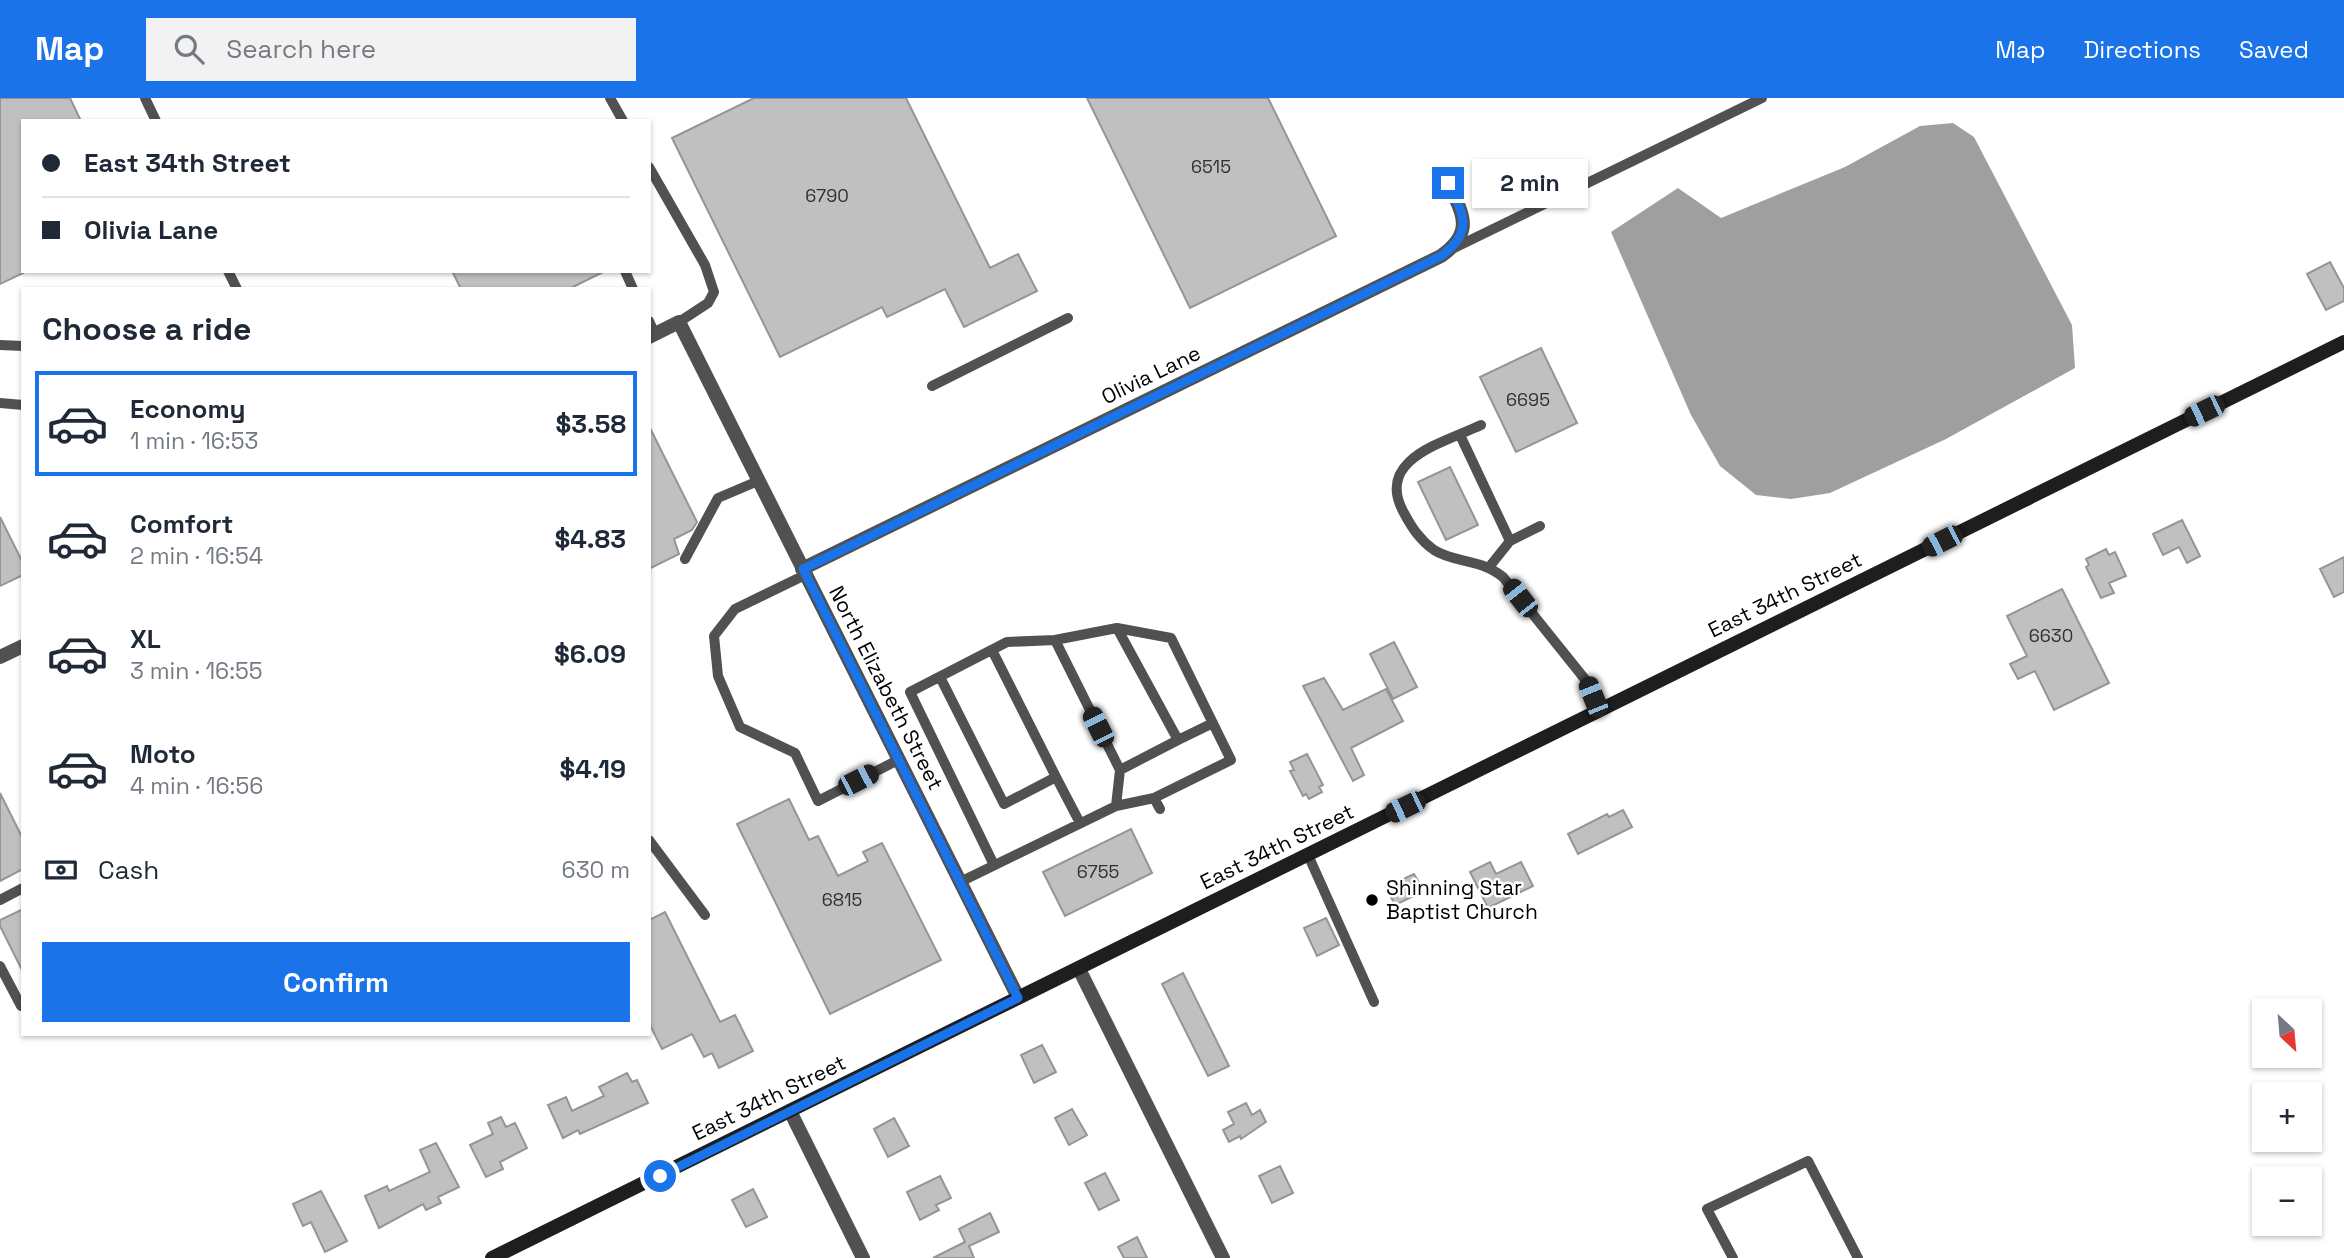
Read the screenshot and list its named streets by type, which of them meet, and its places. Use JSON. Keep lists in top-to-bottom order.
{
  "streets": {
    "main road": ["East 34th Street"],
    "street": ["Olivia Lane", "North Elizabeth Street"]
  },
  "crossings": [
    ["Olivia Lane", "North Elizabeth Street"],
    ["East 34th Street", "North Elizabeth Street"]
  ],
  "places": ["Shinning Star Baptist Church"],
  "house_numbers": [
    "6515",
    "6790",
    "6695",
    "6630",
    "6755",
    "6815"
  ],
  "north": "bottom right",
  "page": {
    "header": "Map",
    "search": "Search here",
    "nav": ["Map", "Directions", "Saved"],
    "banner": ["East 34th Street", "Olivia Lane"],
    "bubble": "2 min",
    "heading": "Choose a ride",
    "list": [
      {
        "name": "Economy",
        "note": "1 min · 16:53",
        "value": "$3.58"
      },
      {
        "name": "Comfort",
        "note": "2 min · 16:54",
        "value": "$4.83"
      },
      {
        "name": "XL",
        "note": "3 min · 16:55",
        "value": "$6.09"
      },
      {
        "name": "Moto",
        "note": "4 min · 16:56",
        "value": "$4.19"
      }
    ],
    "pay": ["Cash", "630 m"],
    "buttons": "Confirm",
    "map_buttons": ["+", "−"]
  }
}
